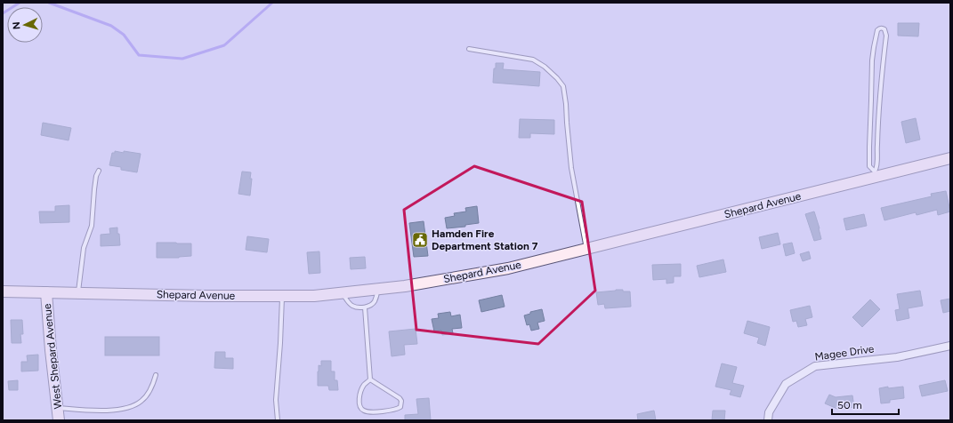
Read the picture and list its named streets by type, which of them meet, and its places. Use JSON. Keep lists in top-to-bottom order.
{
  "streets": {
    "main road": ["Shepard Avenue", "West Shepard Avenue"],
    "street": ["Magee Drive"]
  },
  "crossings": [
    ["Shepard Avenue", "West Shepard Avenue"]
  ],
  "places": {
    "public building": ["Hamden Fire Department Station 7"]
  },
  "scale_bar": "50 m",
  "north": "left"
}
